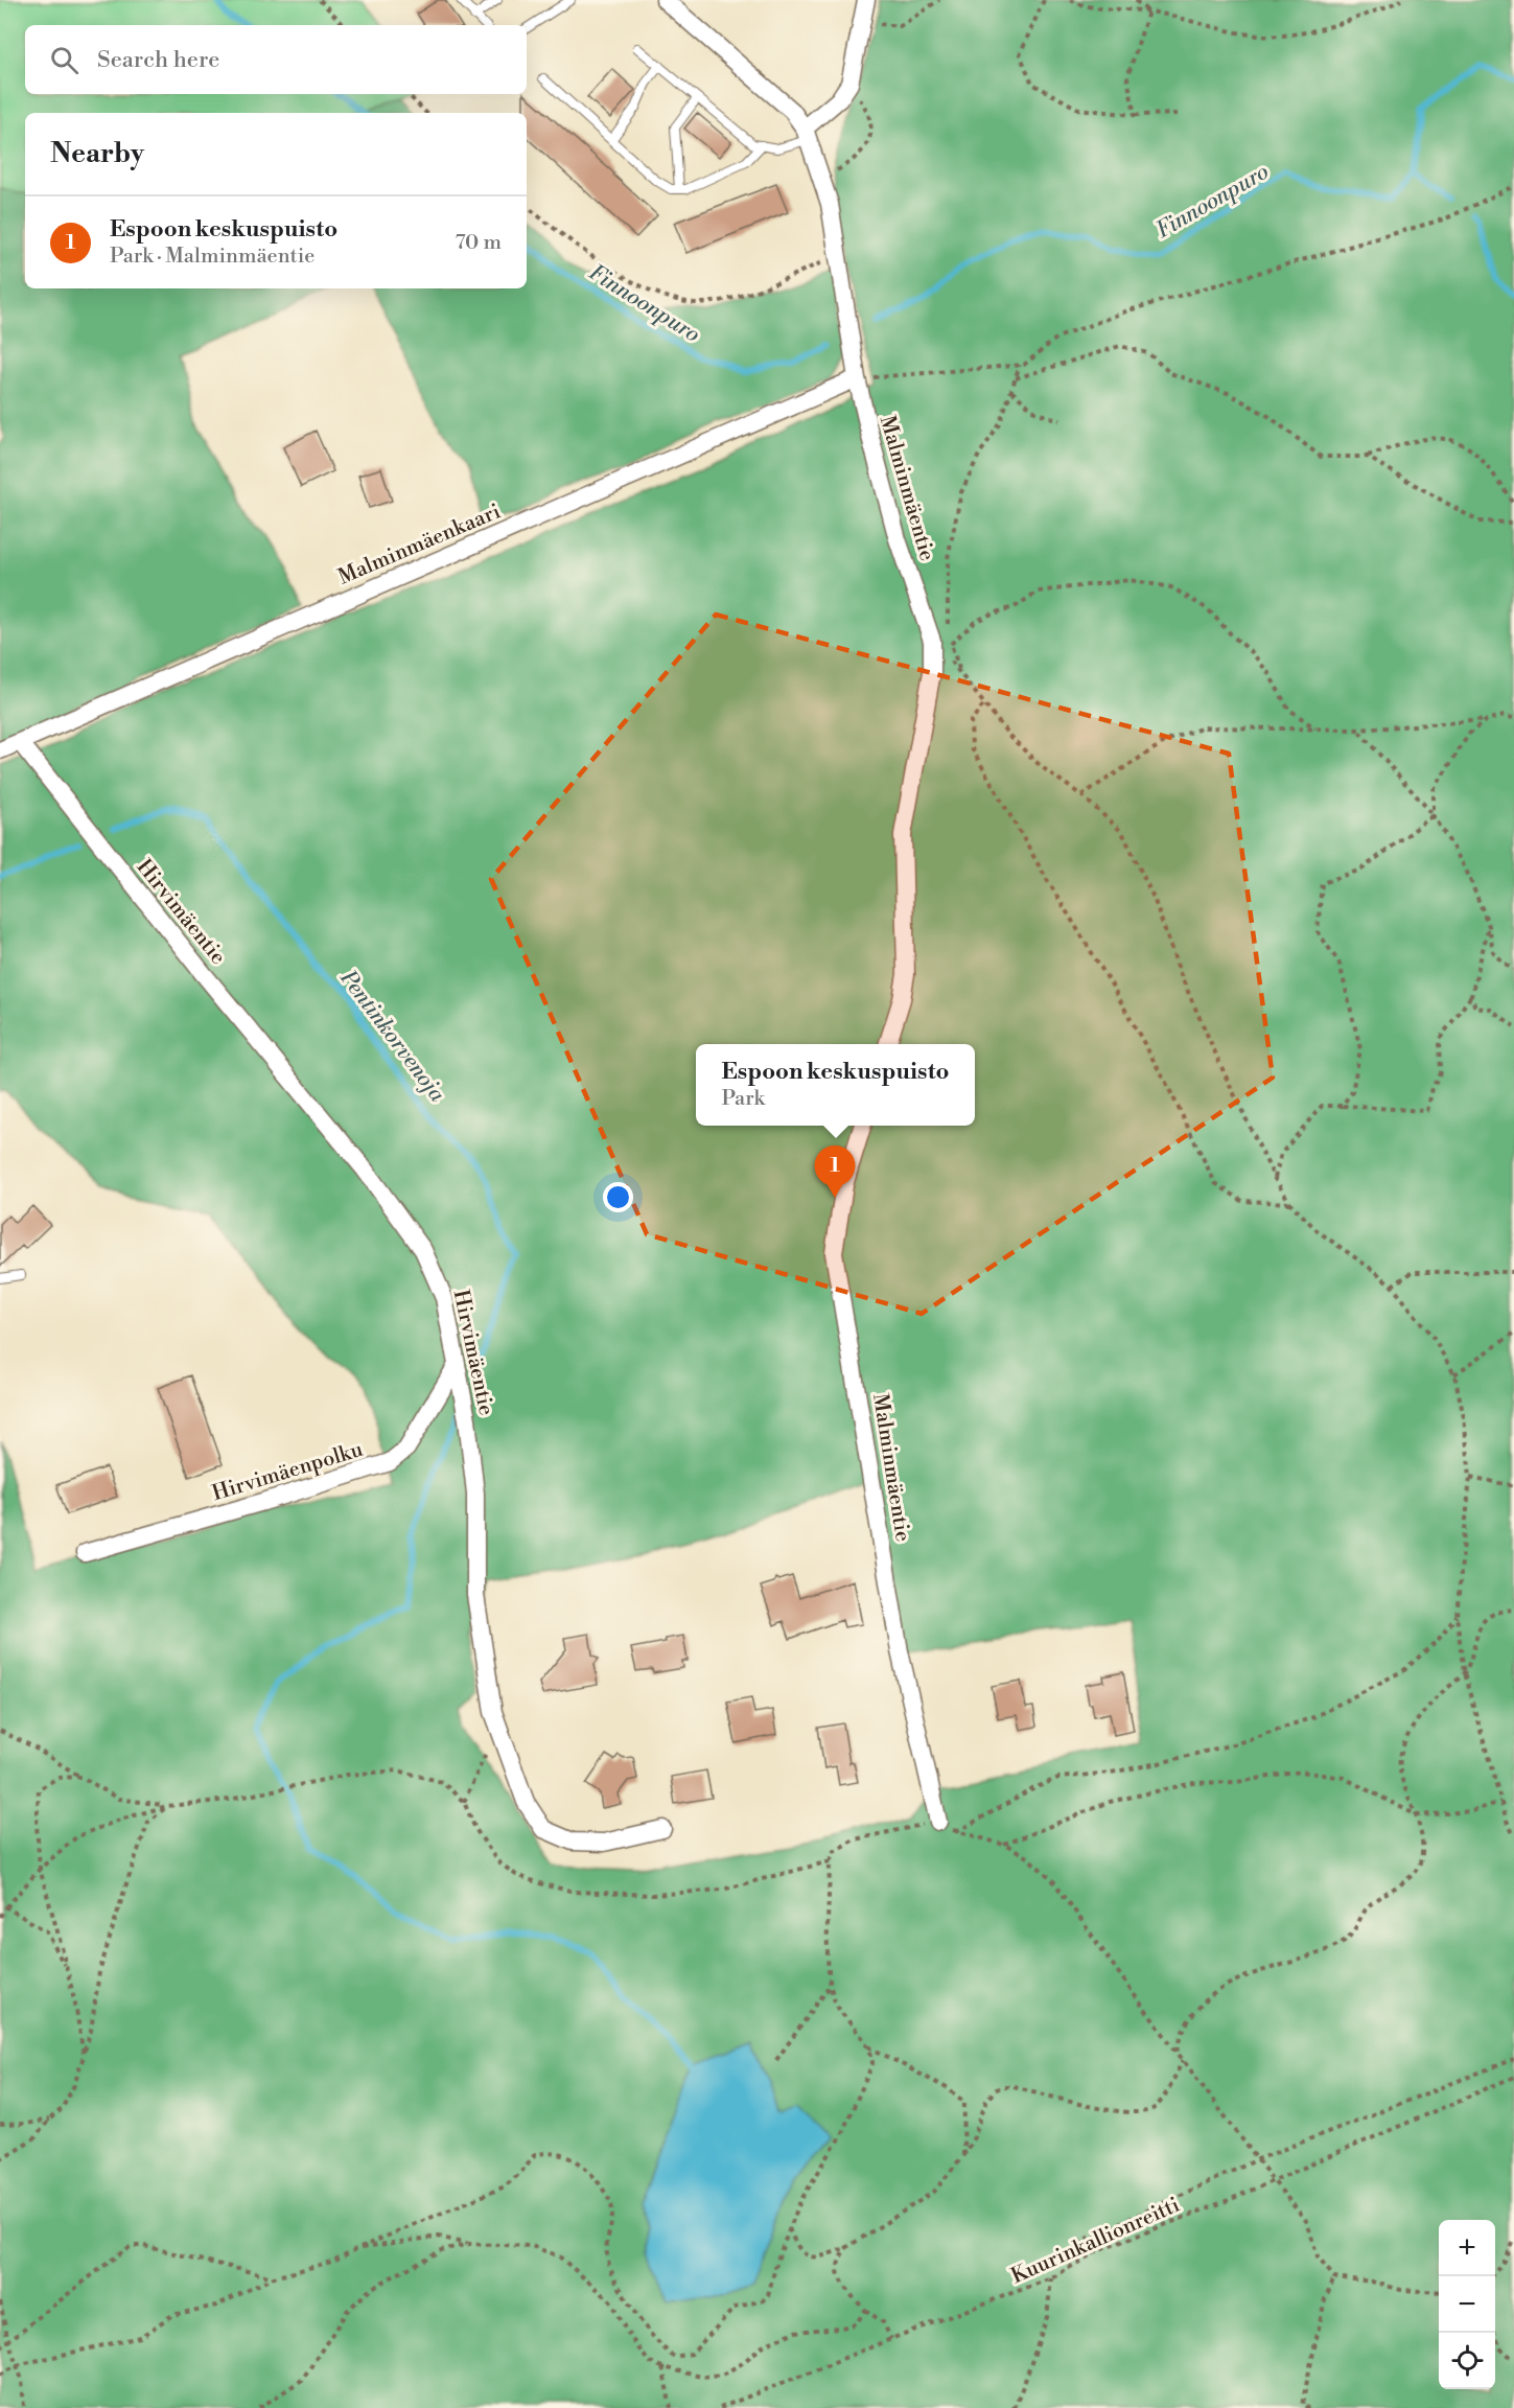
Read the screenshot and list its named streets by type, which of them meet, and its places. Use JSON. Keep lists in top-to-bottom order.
{
  "streets": {
    "street": [
      "Malminmäentie",
      "Malminmäenkaari",
      "Hirvimäentie",
      "Hirvimäenpolku"
    ],
    "path": ["Kuurinkallionreitti"]
  },
  "crossings": [
    ["Malminmäentie", "Malminmäenkaari"],
    ["Malminmäenkaari", "Hirvimäentie"],
    ["Hirvimäentie", "Hirvimäenpolku"]
  ],
  "water": ["Finnoonpuro", "Pentinkorvenoja"],
  "page": {
    "search": "Search here",
    "heading": "Nearby",
    "list": [
      {
        "mark": "1",
        "name": "Espoon keskuspuisto",
        "note": "Park · Malminmäentie",
        "value": "70 m"
      }
    ],
    "popup": ["Espoon keskuspuisto", "Park"],
    "pins": "1",
    "map_buttons": ["+", "−"]
  }
}
